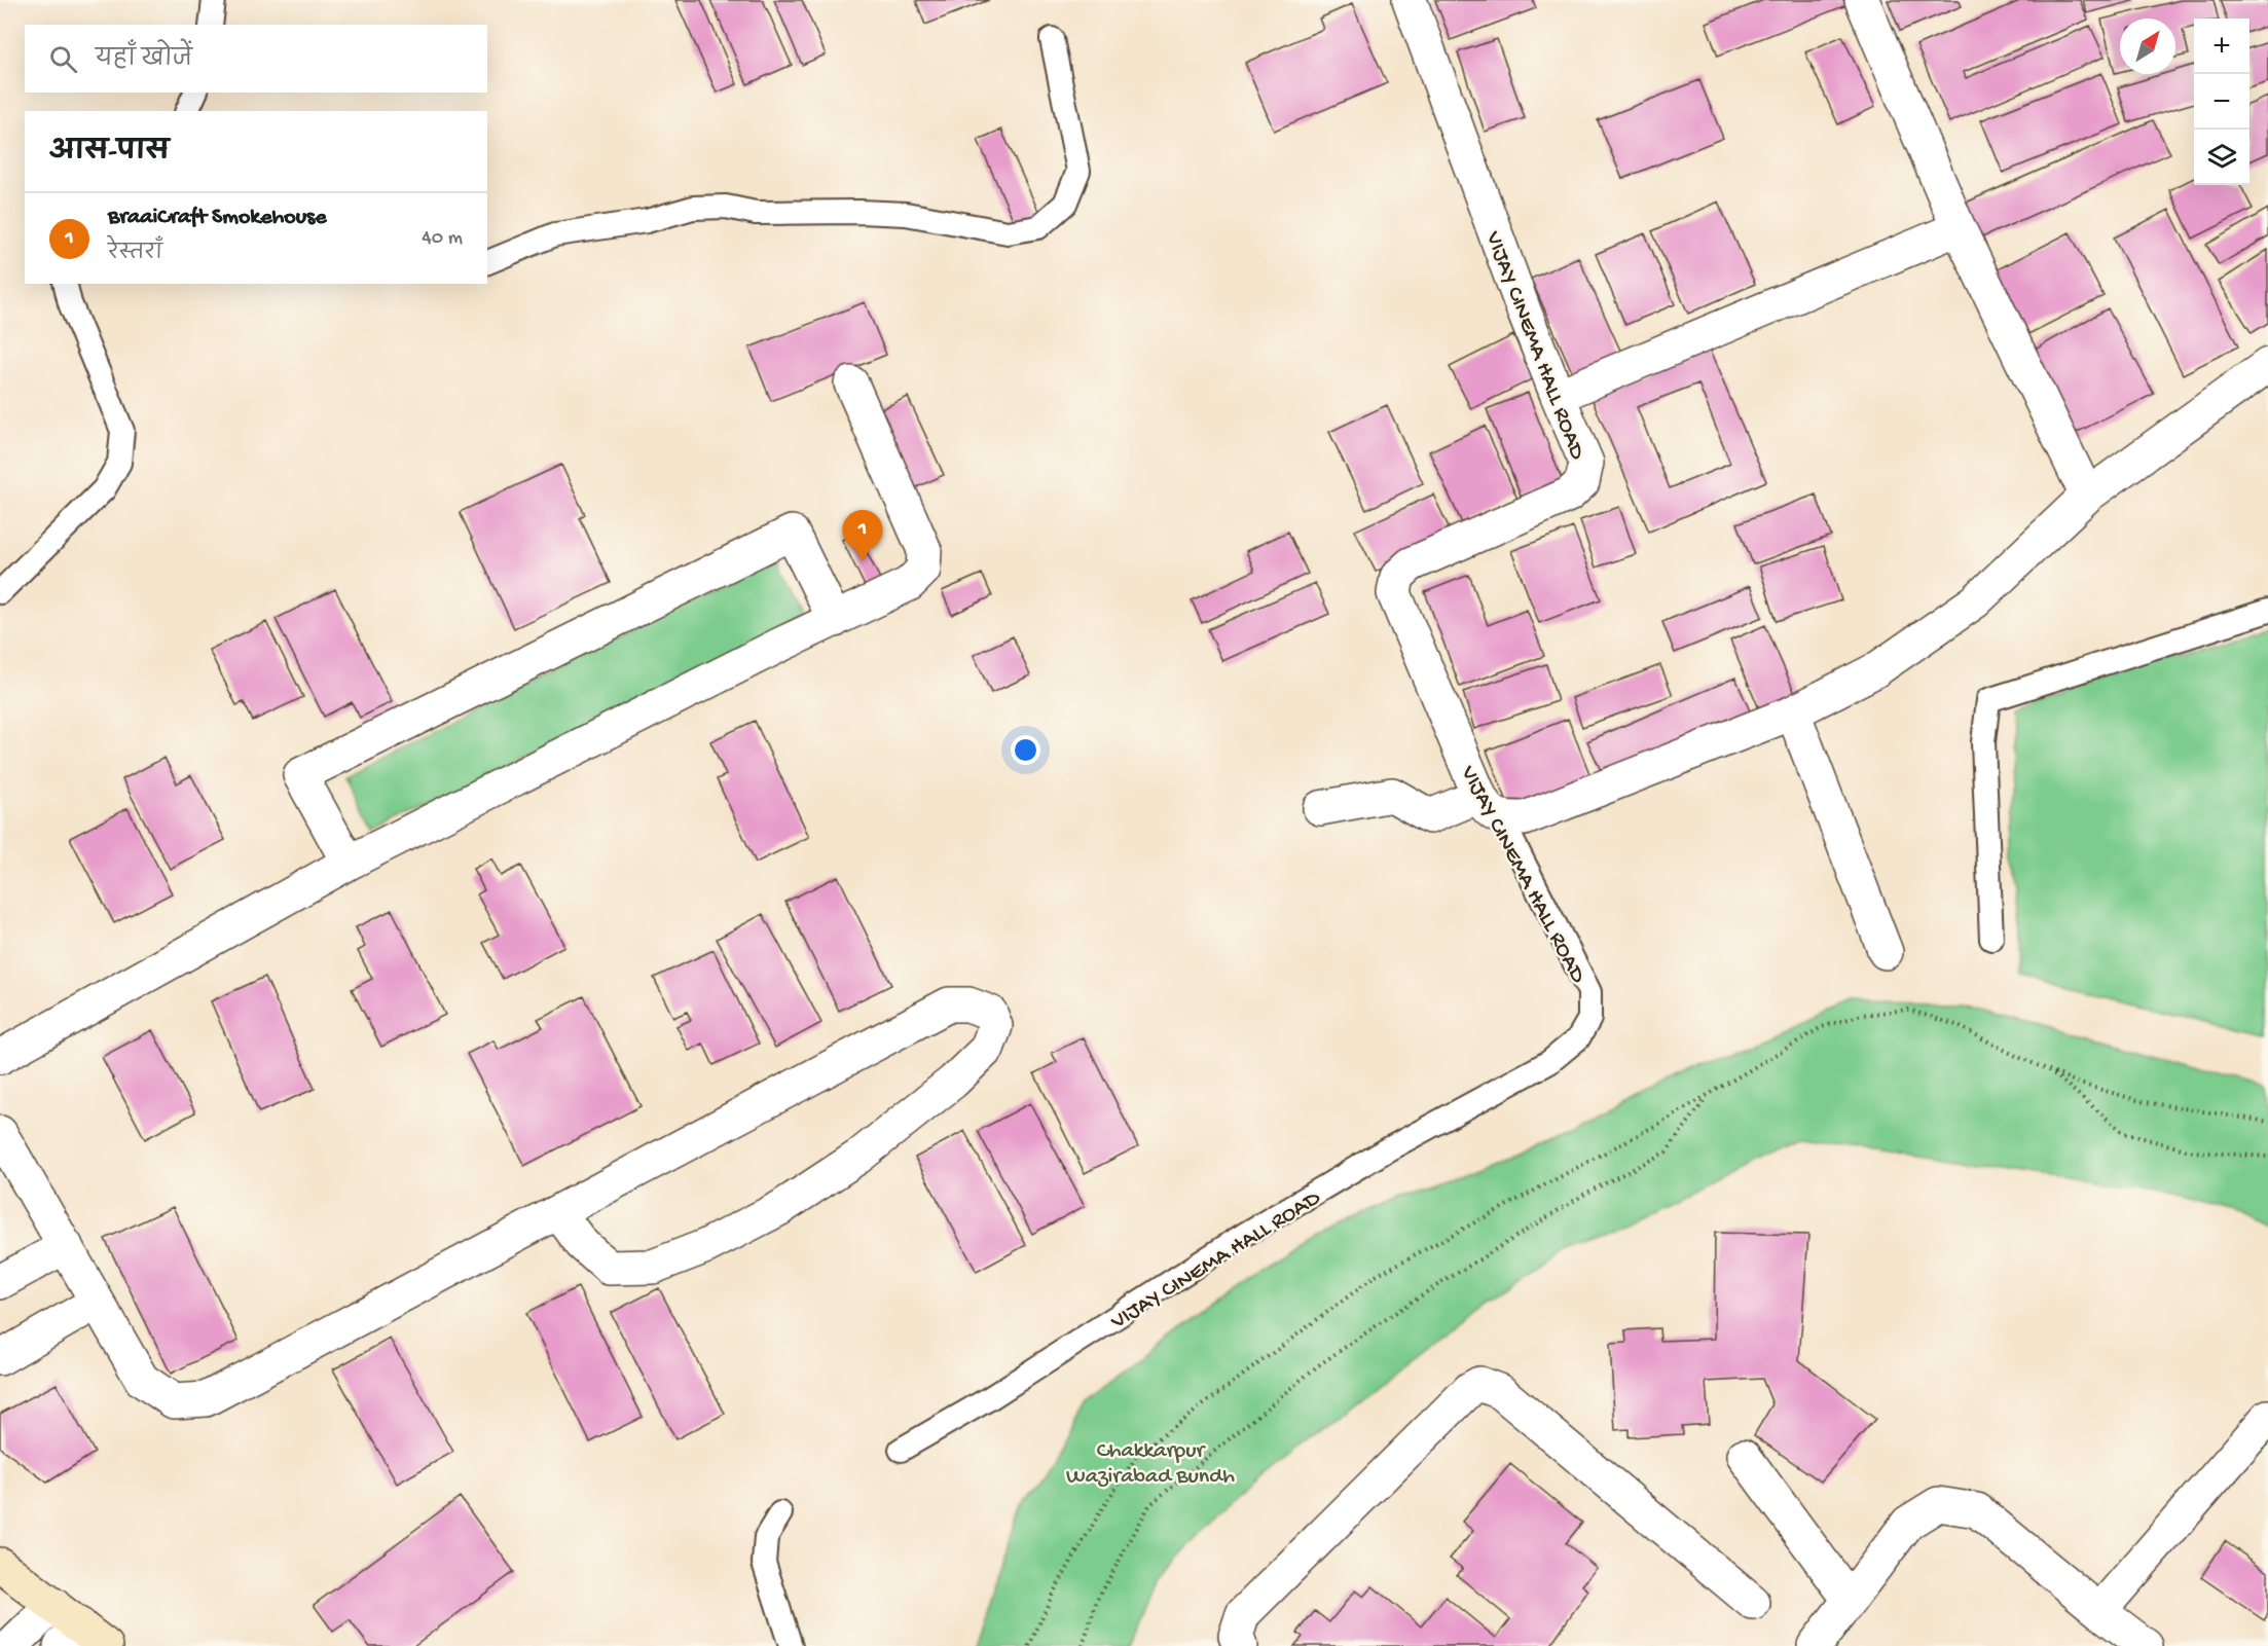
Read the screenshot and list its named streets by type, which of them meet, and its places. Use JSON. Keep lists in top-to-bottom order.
{
  "streets": {
    "street": ["VIJAY CINEMA HALL ROAD"]
  },
  "parks": ["Chakkarpur Wazirabad Bundh"],
  "north": "top right",
  "page": {
    "map_buttons": ["+", "−"],
    "search": "यहाँ खोजें",
    "heading": "आस-पास",
    "list": [
      {
        "mark": "1",
        "name": "BraaiCraft Smokehouse",
        "note": "रेस्तराँ",
        "value": "40 m"
      }
    ],
    "pins": "1"
  }
}
